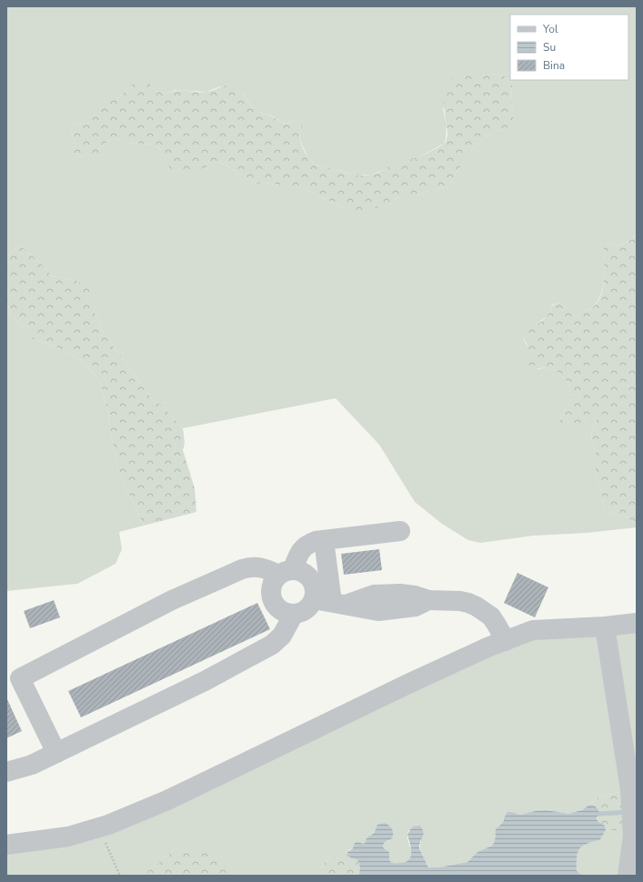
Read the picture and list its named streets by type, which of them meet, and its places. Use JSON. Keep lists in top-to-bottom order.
{
  "legend": ["Yol", "Su", "Bina"]
}
